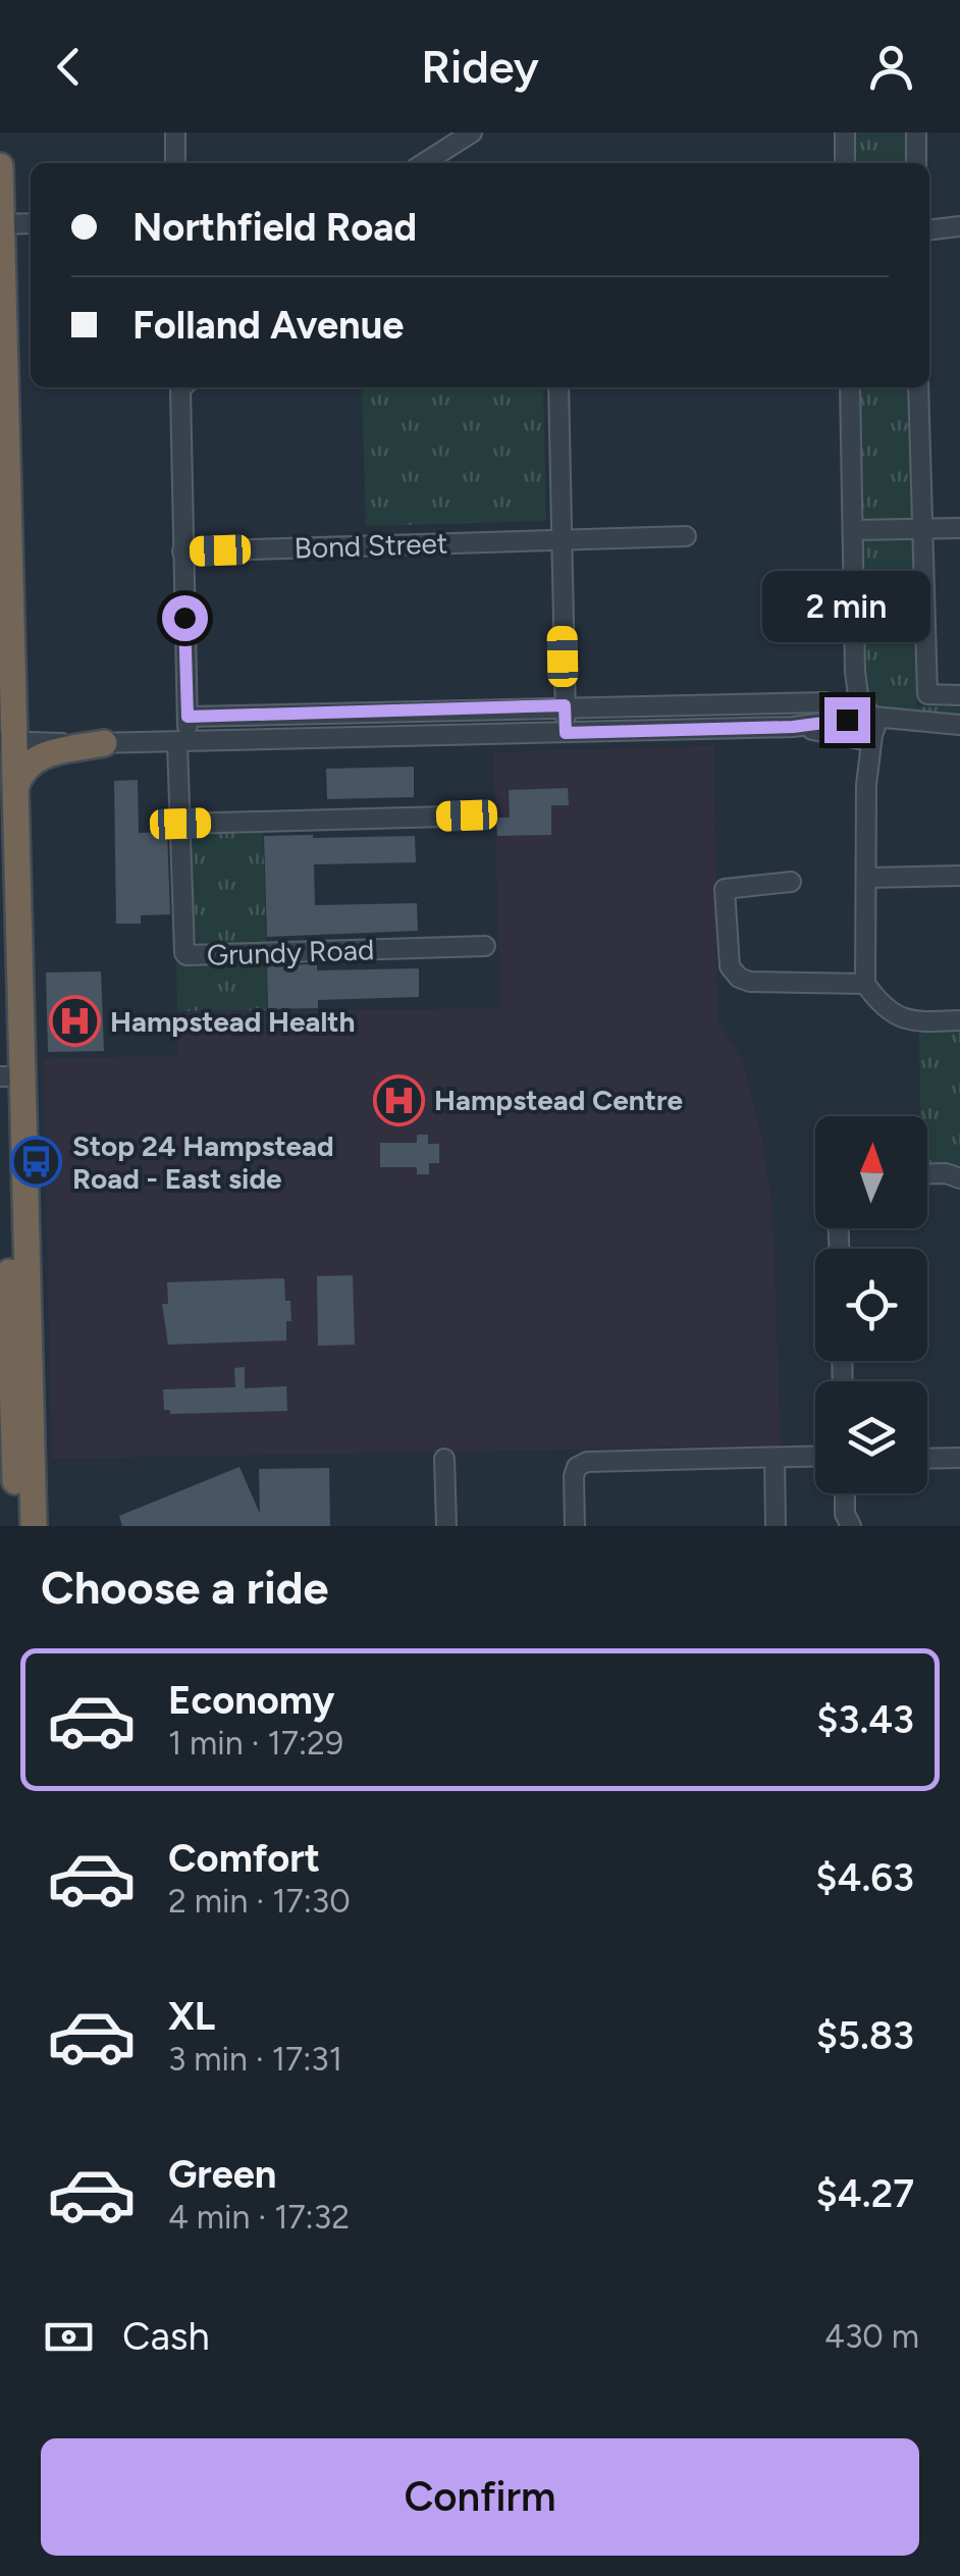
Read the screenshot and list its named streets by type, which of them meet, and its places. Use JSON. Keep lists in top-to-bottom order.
{
  "streets": {
    "street": ["Bond Street", "Grundy Road"]
  },
  "crossings": [
    ["Bond Street", "Grundy Road"]
  ],
  "places": {
    "hospital": ["Hampstead Health", "Hampstead Centre"],
    "bus stop": ["Stop 24 Hampstead Road - East side"]
  },
  "north": "top",
  "page": {
    "header": "Ridey",
    "banner": ["Northfield Road", "Folland Avenue"],
    "bubble": "2 min",
    "heading": "Choose a ride",
    "list": [
      {
        "name": "Economy",
        "note": "1 min · 17:29",
        "value": "$3.43"
      },
      {
        "name": "Comfort",
        "note": "2 min · 17:30",
        "value": "$4.63"
      },
      {
        "name": "XL",
        "note": "3 min · 17:31",
        "value": "$5.83"
      },
      {
        "name": "Green",
        "note": "4 min · 17:32",
        "value": "$4.27"
      }
    ],
    "pay": ["Cash", "430 m"],
    "buttons": "Confirm"
  }
}
